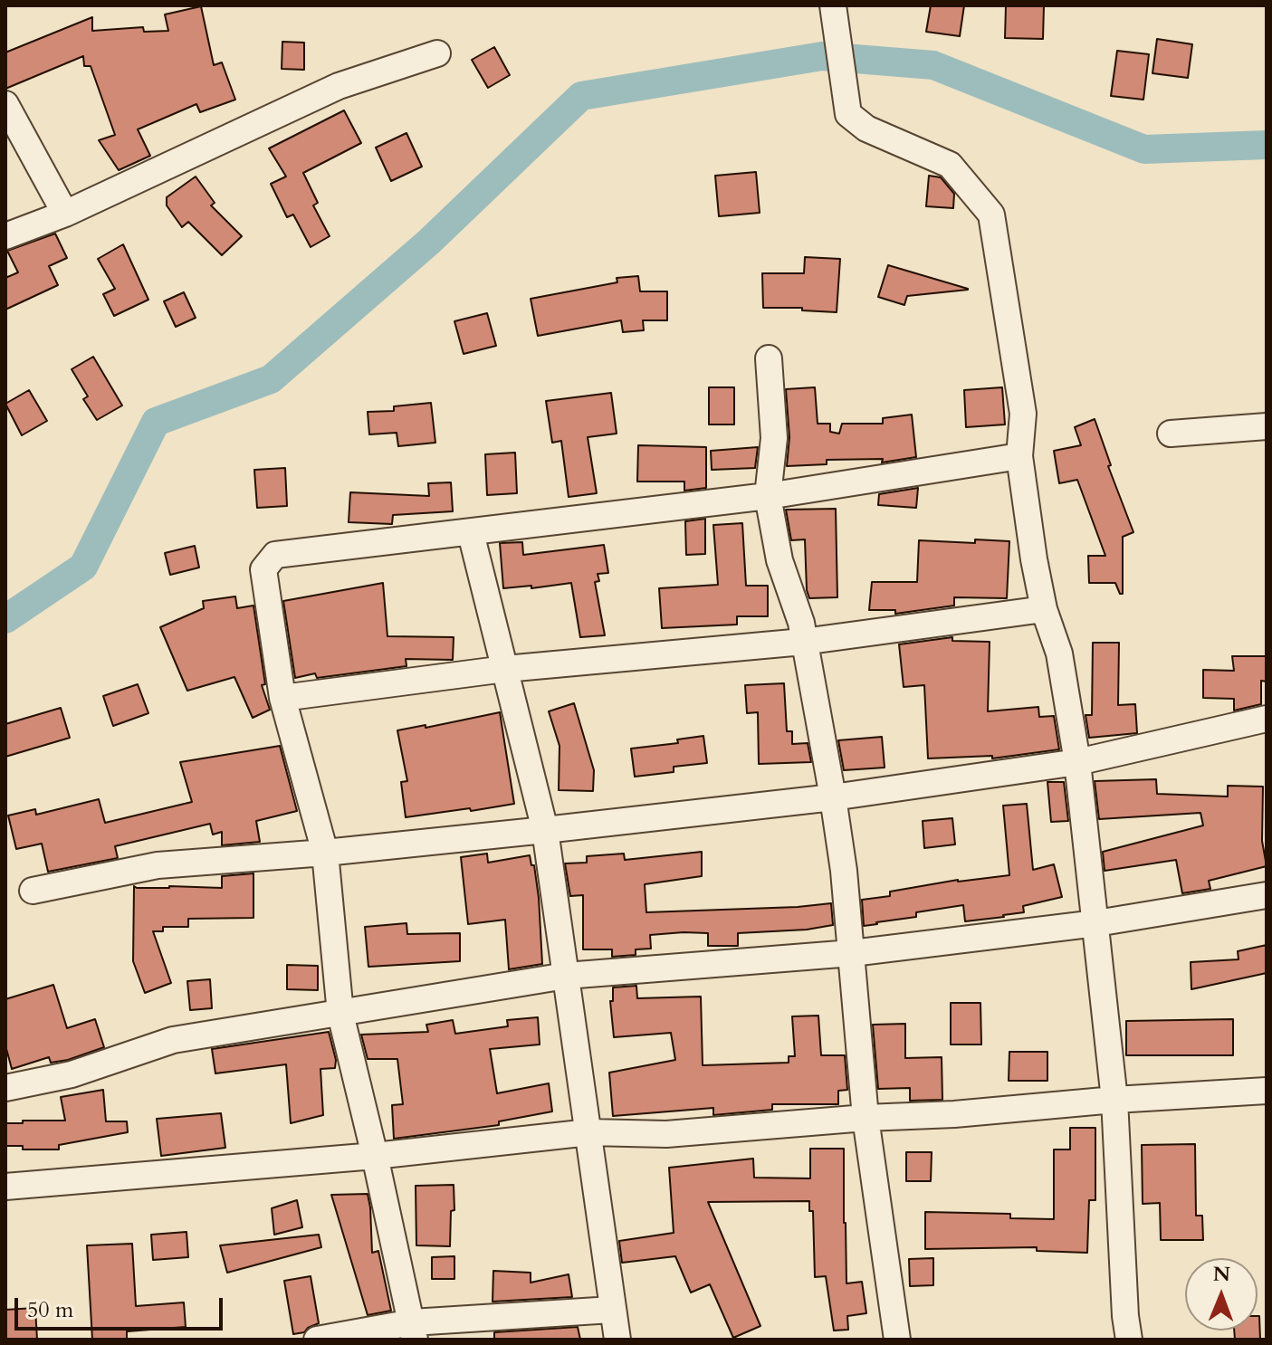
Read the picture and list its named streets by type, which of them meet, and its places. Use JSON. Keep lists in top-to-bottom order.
{
  "scale_bar": "50 m",
  "north": "top"
}
